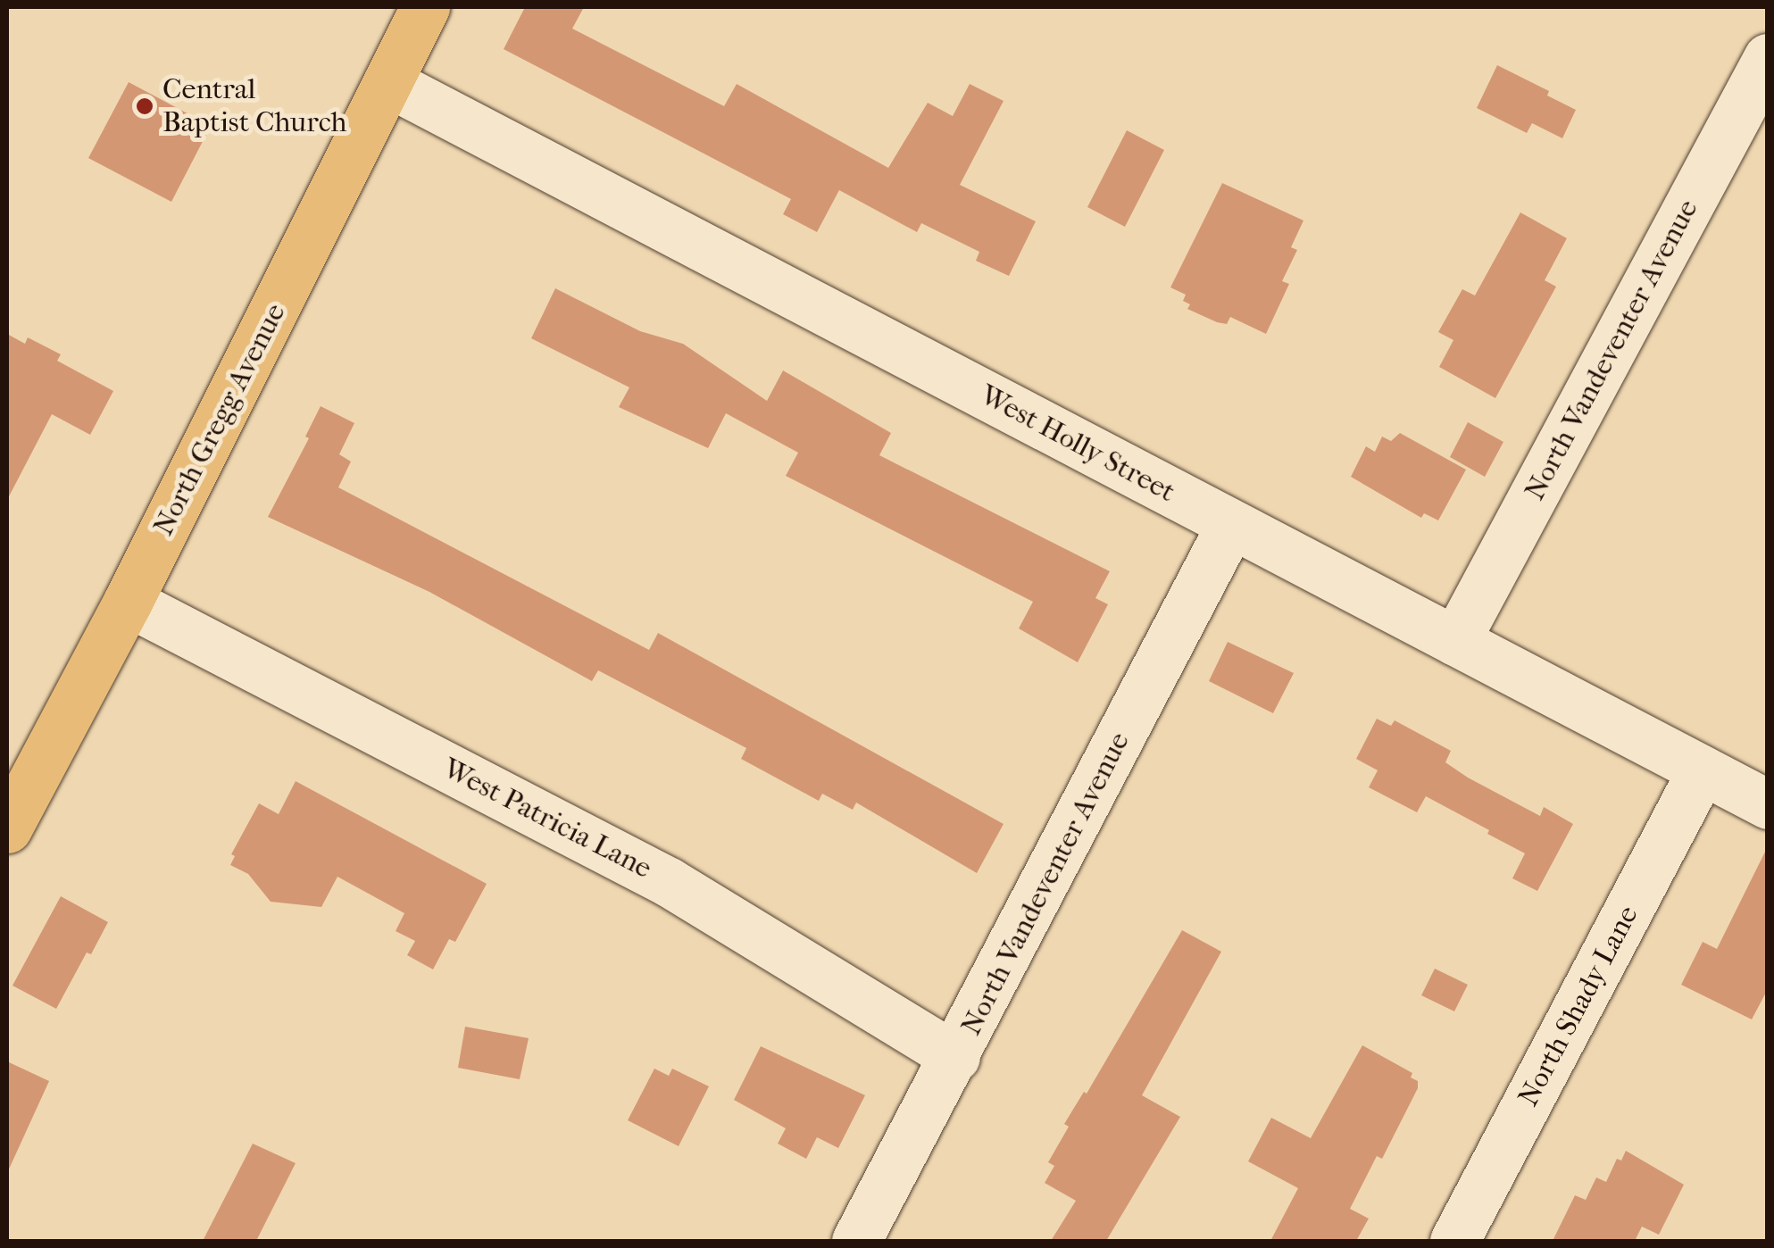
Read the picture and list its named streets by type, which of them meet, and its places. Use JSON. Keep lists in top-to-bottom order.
{
  "streets": {
    "main road": ["North Gregg Avenue"],
    "street": [
      "North Vandeventer Avenue",
      "West Holly Street",
      "West Patricia Lane",
      "North Shady Lane"
    ]
  },
  "crossings": [
    ["North Vandeventer Avenue", "West Holly Street"],
    ["North Vandeventer Avenue", "West Patricia Lane"],
    ["North Gregg Avenue", "West Holly Street"],
    ["North Gregg Avenue", "West Patricia Lane"],
    ["West Holly Street", "North Shady Lane"]
  ],
  "places": ["Central Baptist Church"]
}
